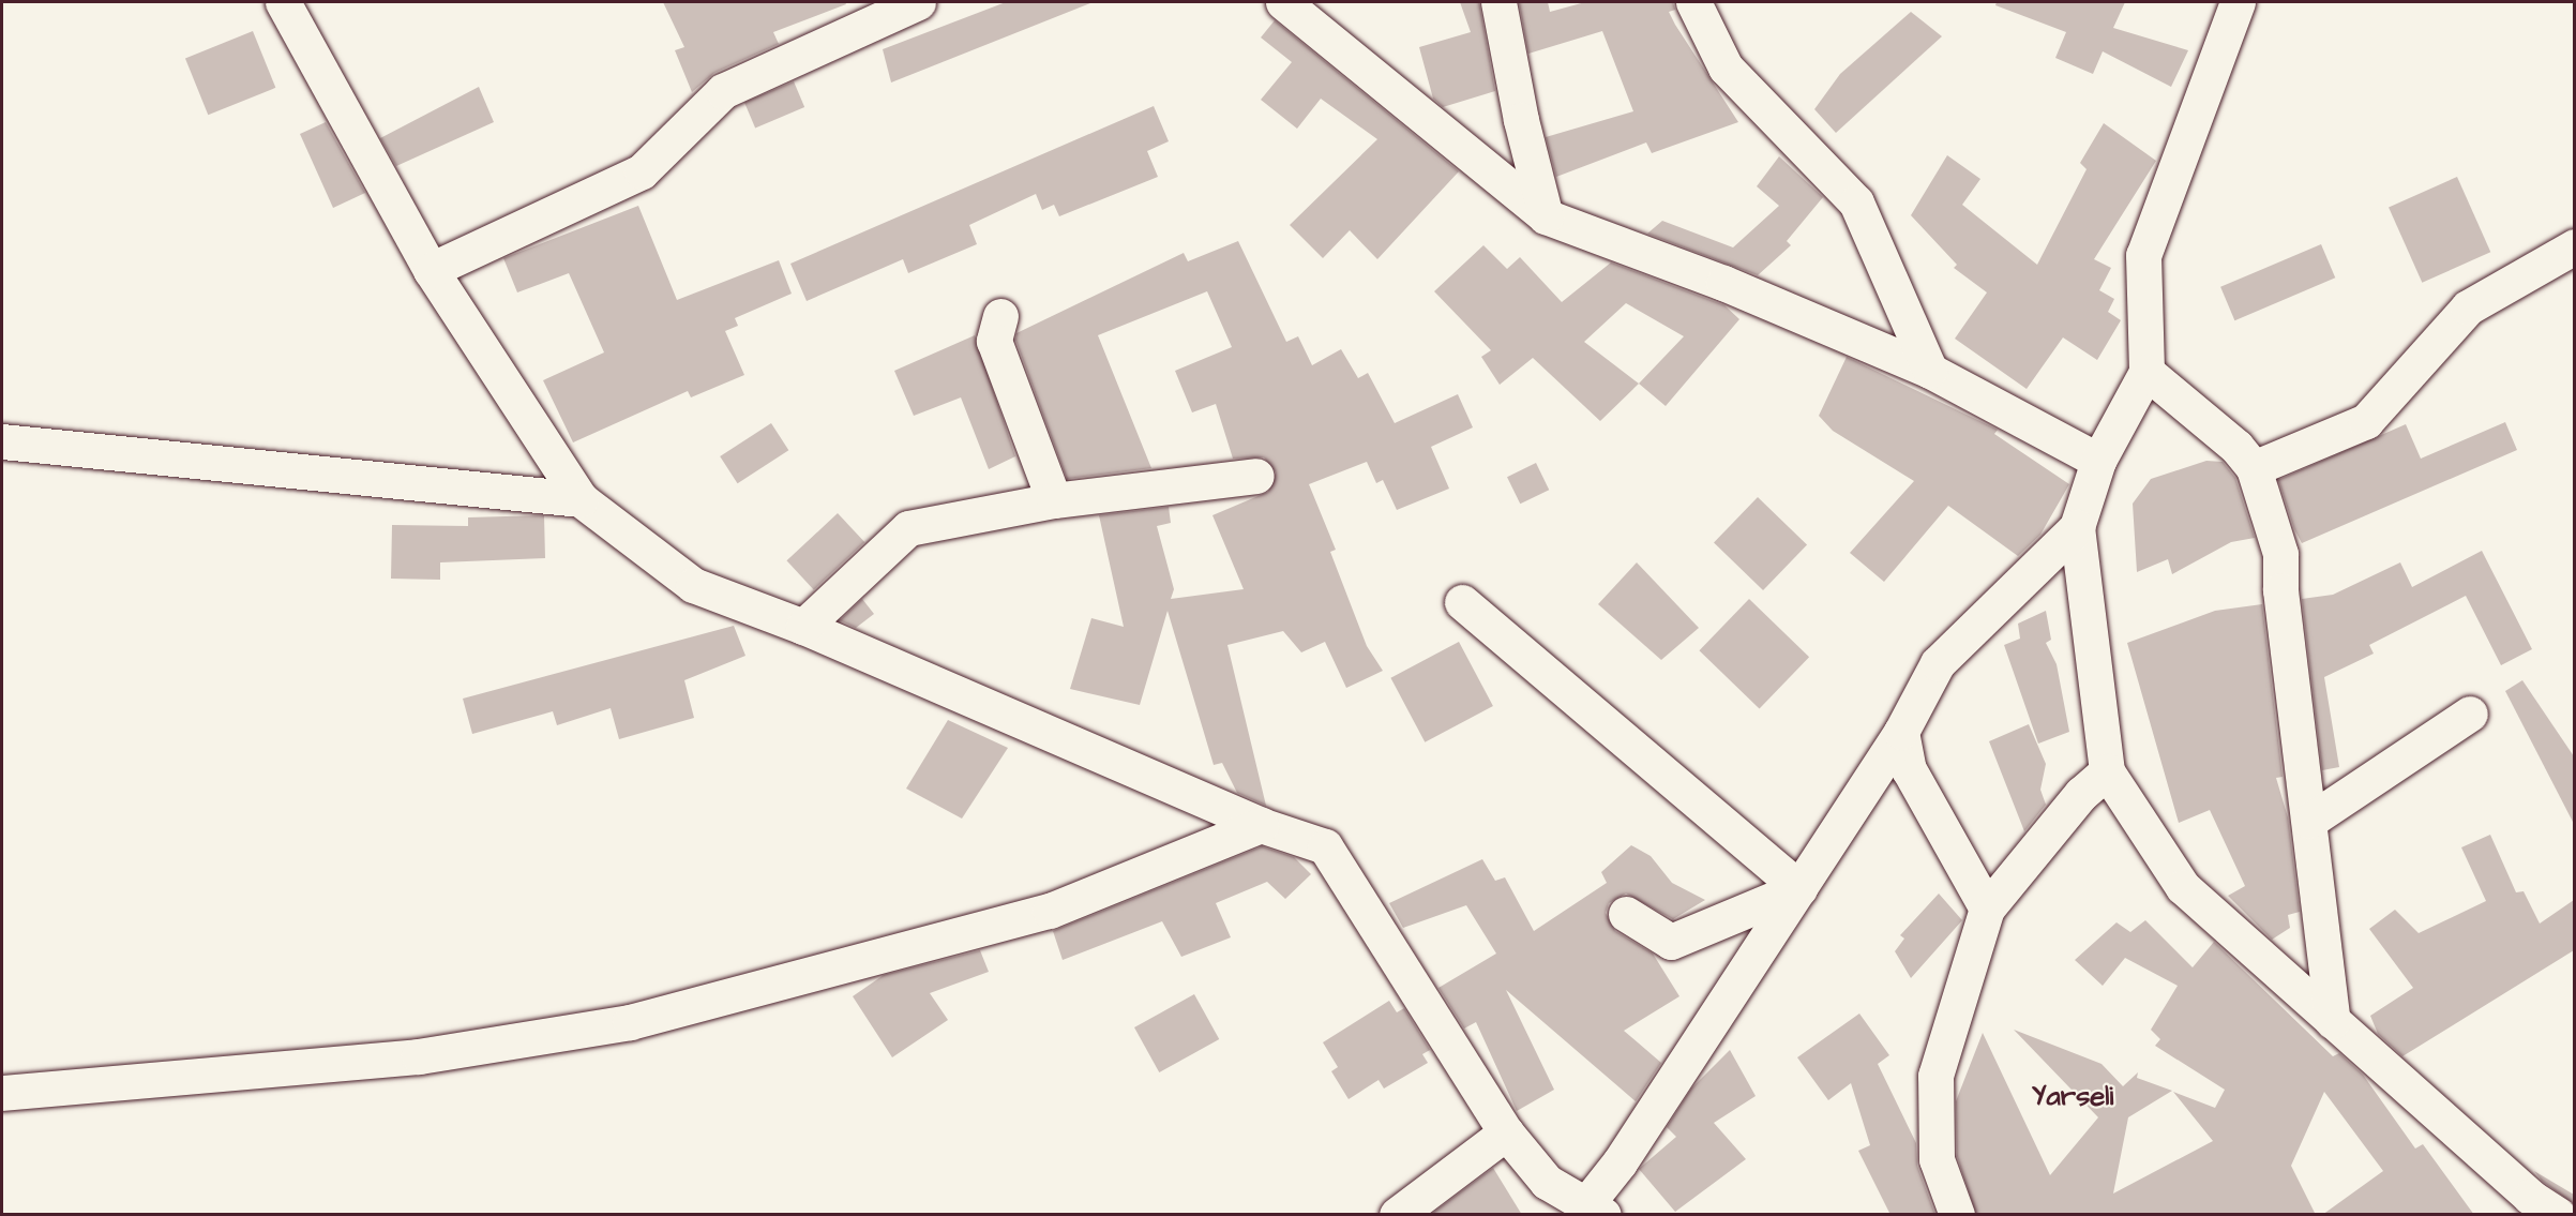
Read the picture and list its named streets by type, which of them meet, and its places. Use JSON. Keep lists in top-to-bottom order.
{
  "districts": ["Yarseli"]
}
